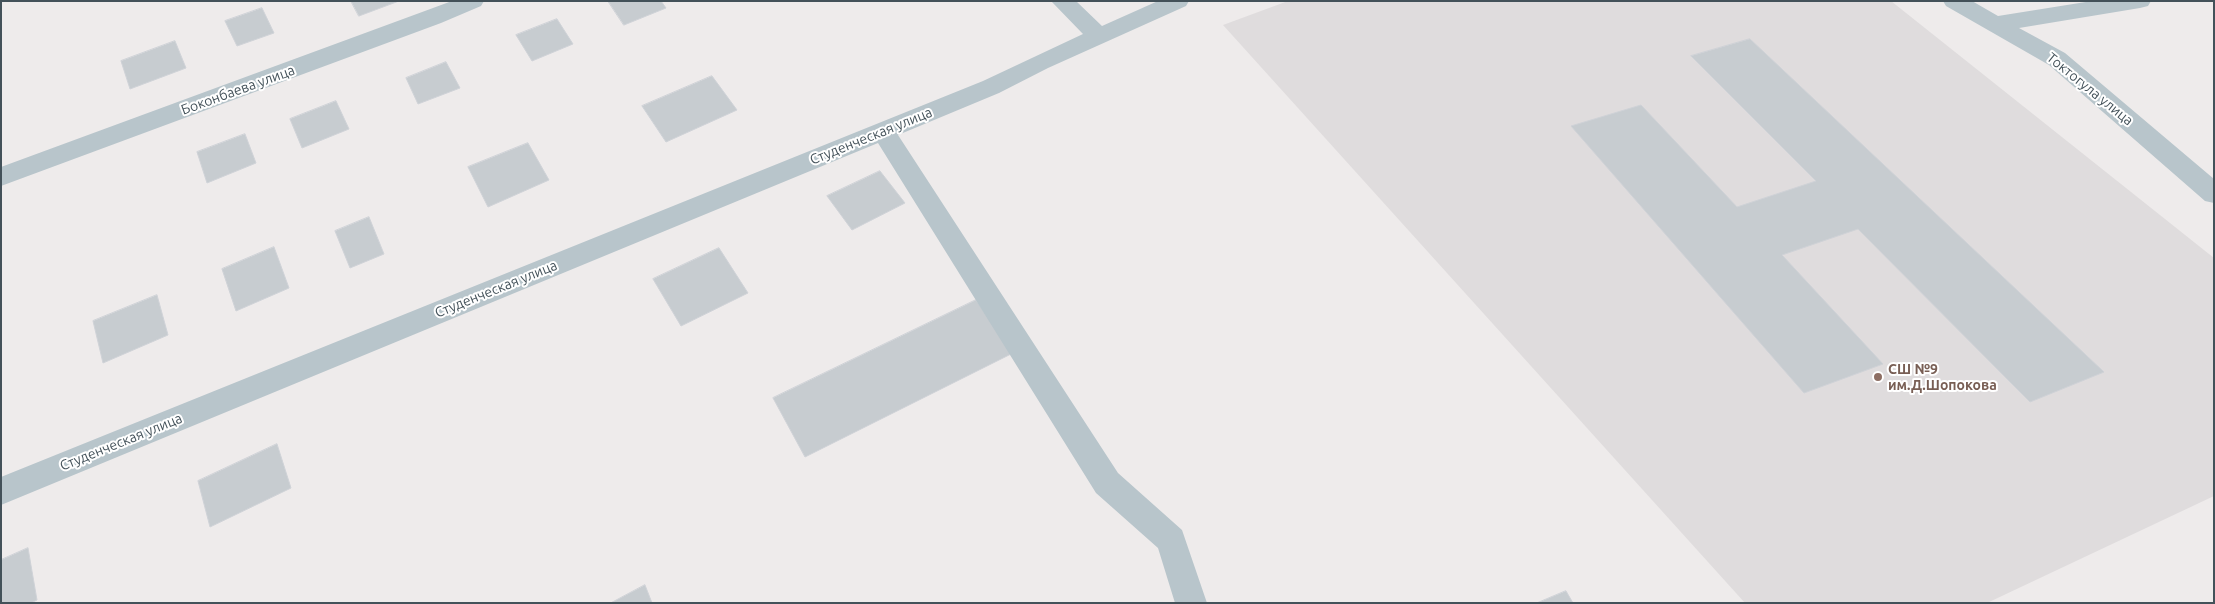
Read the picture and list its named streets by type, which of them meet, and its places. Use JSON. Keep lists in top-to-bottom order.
{
  "streets": {
    "street": ["Токтогула улица", "Боконбаева улица", "Студенческая улица"]
  },
  "places": ["СШ №9 им.Д.Шопокова"]
}
